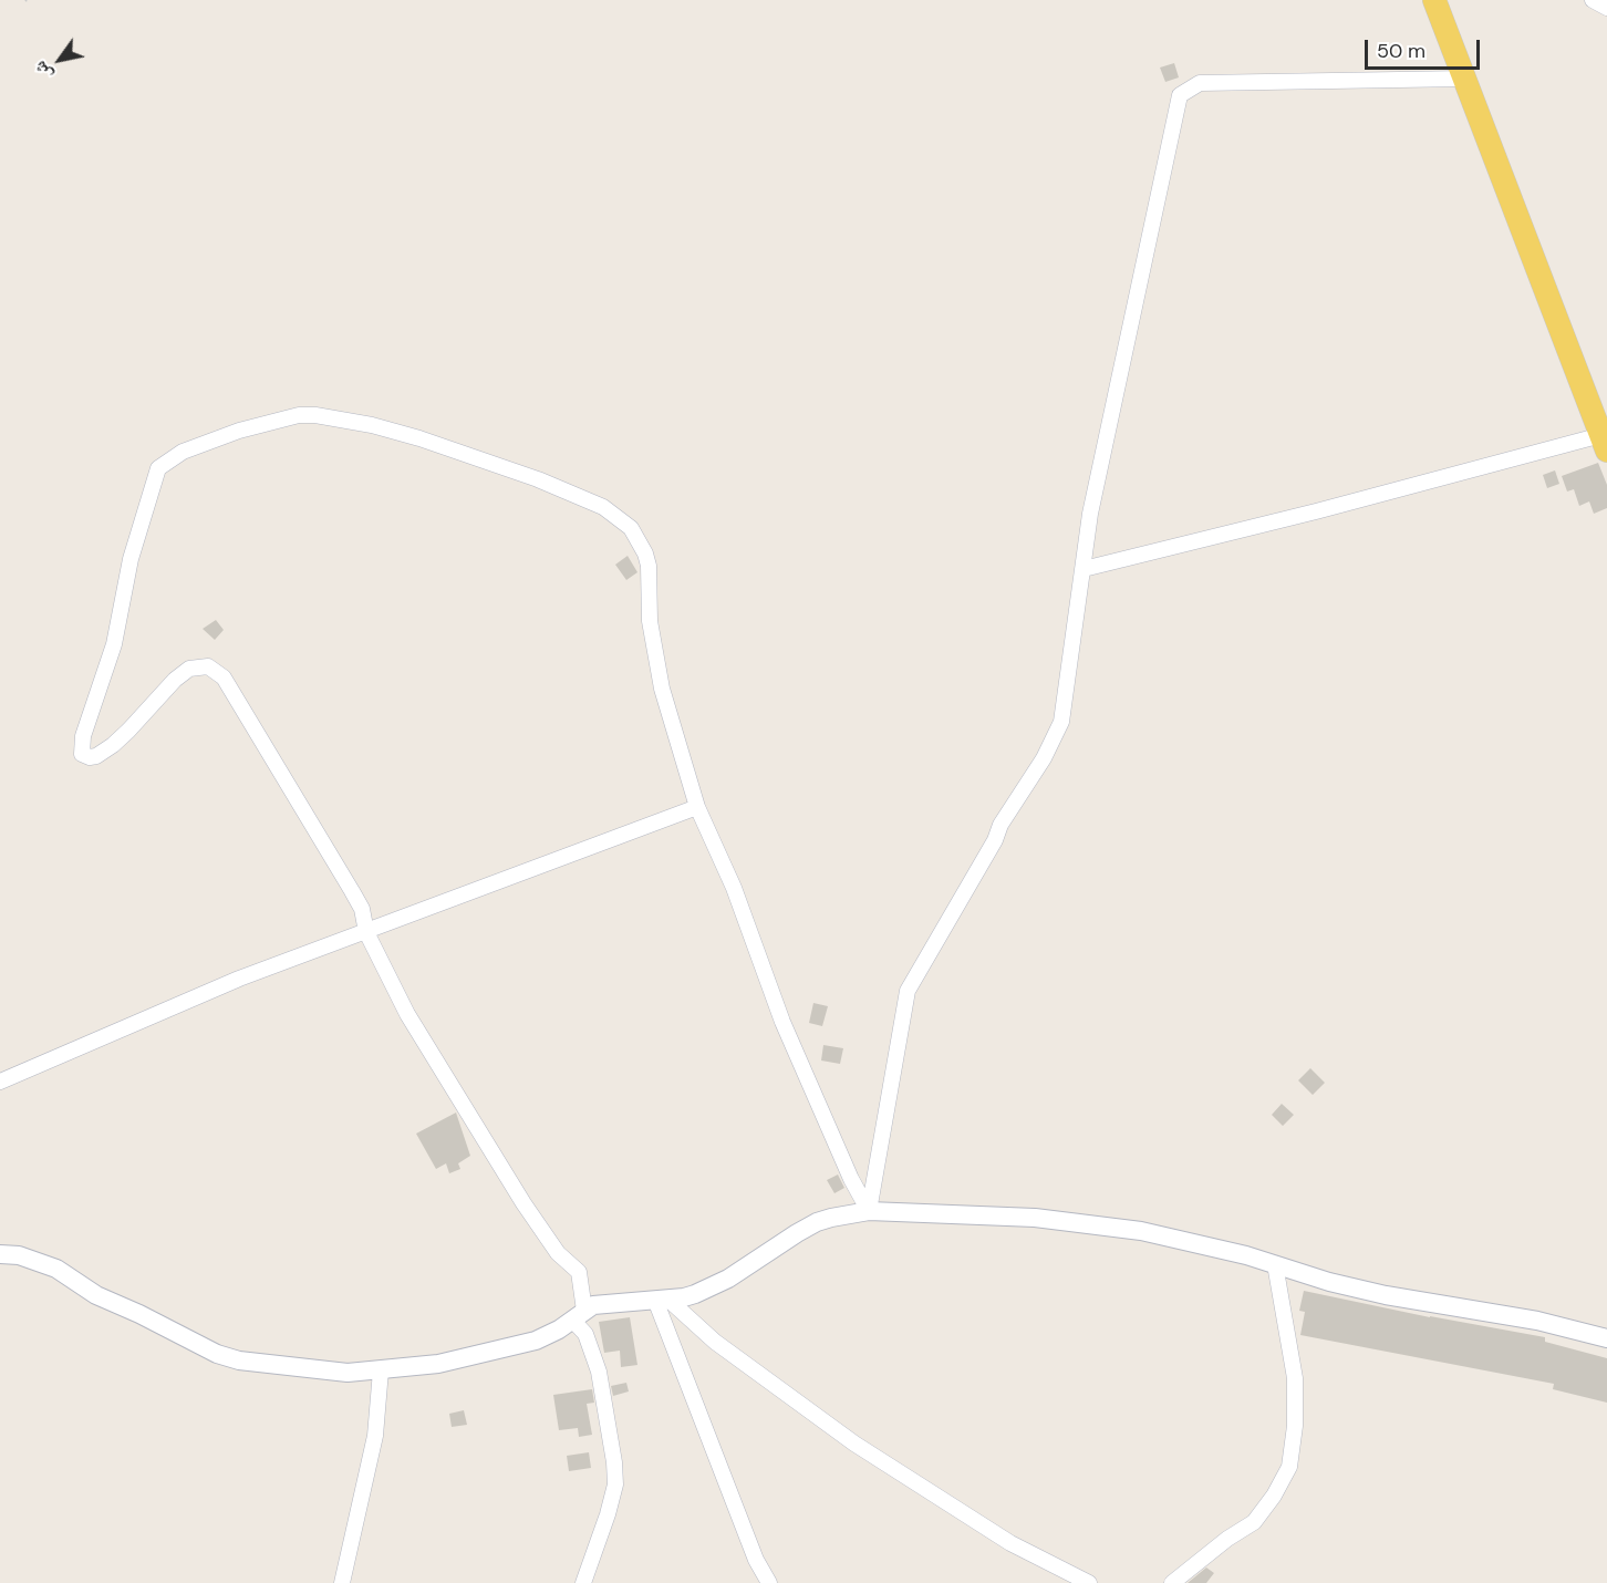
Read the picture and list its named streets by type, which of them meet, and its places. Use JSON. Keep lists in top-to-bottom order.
{
  "scale_bar": "50 m",
  "north": "bottom left"
}
